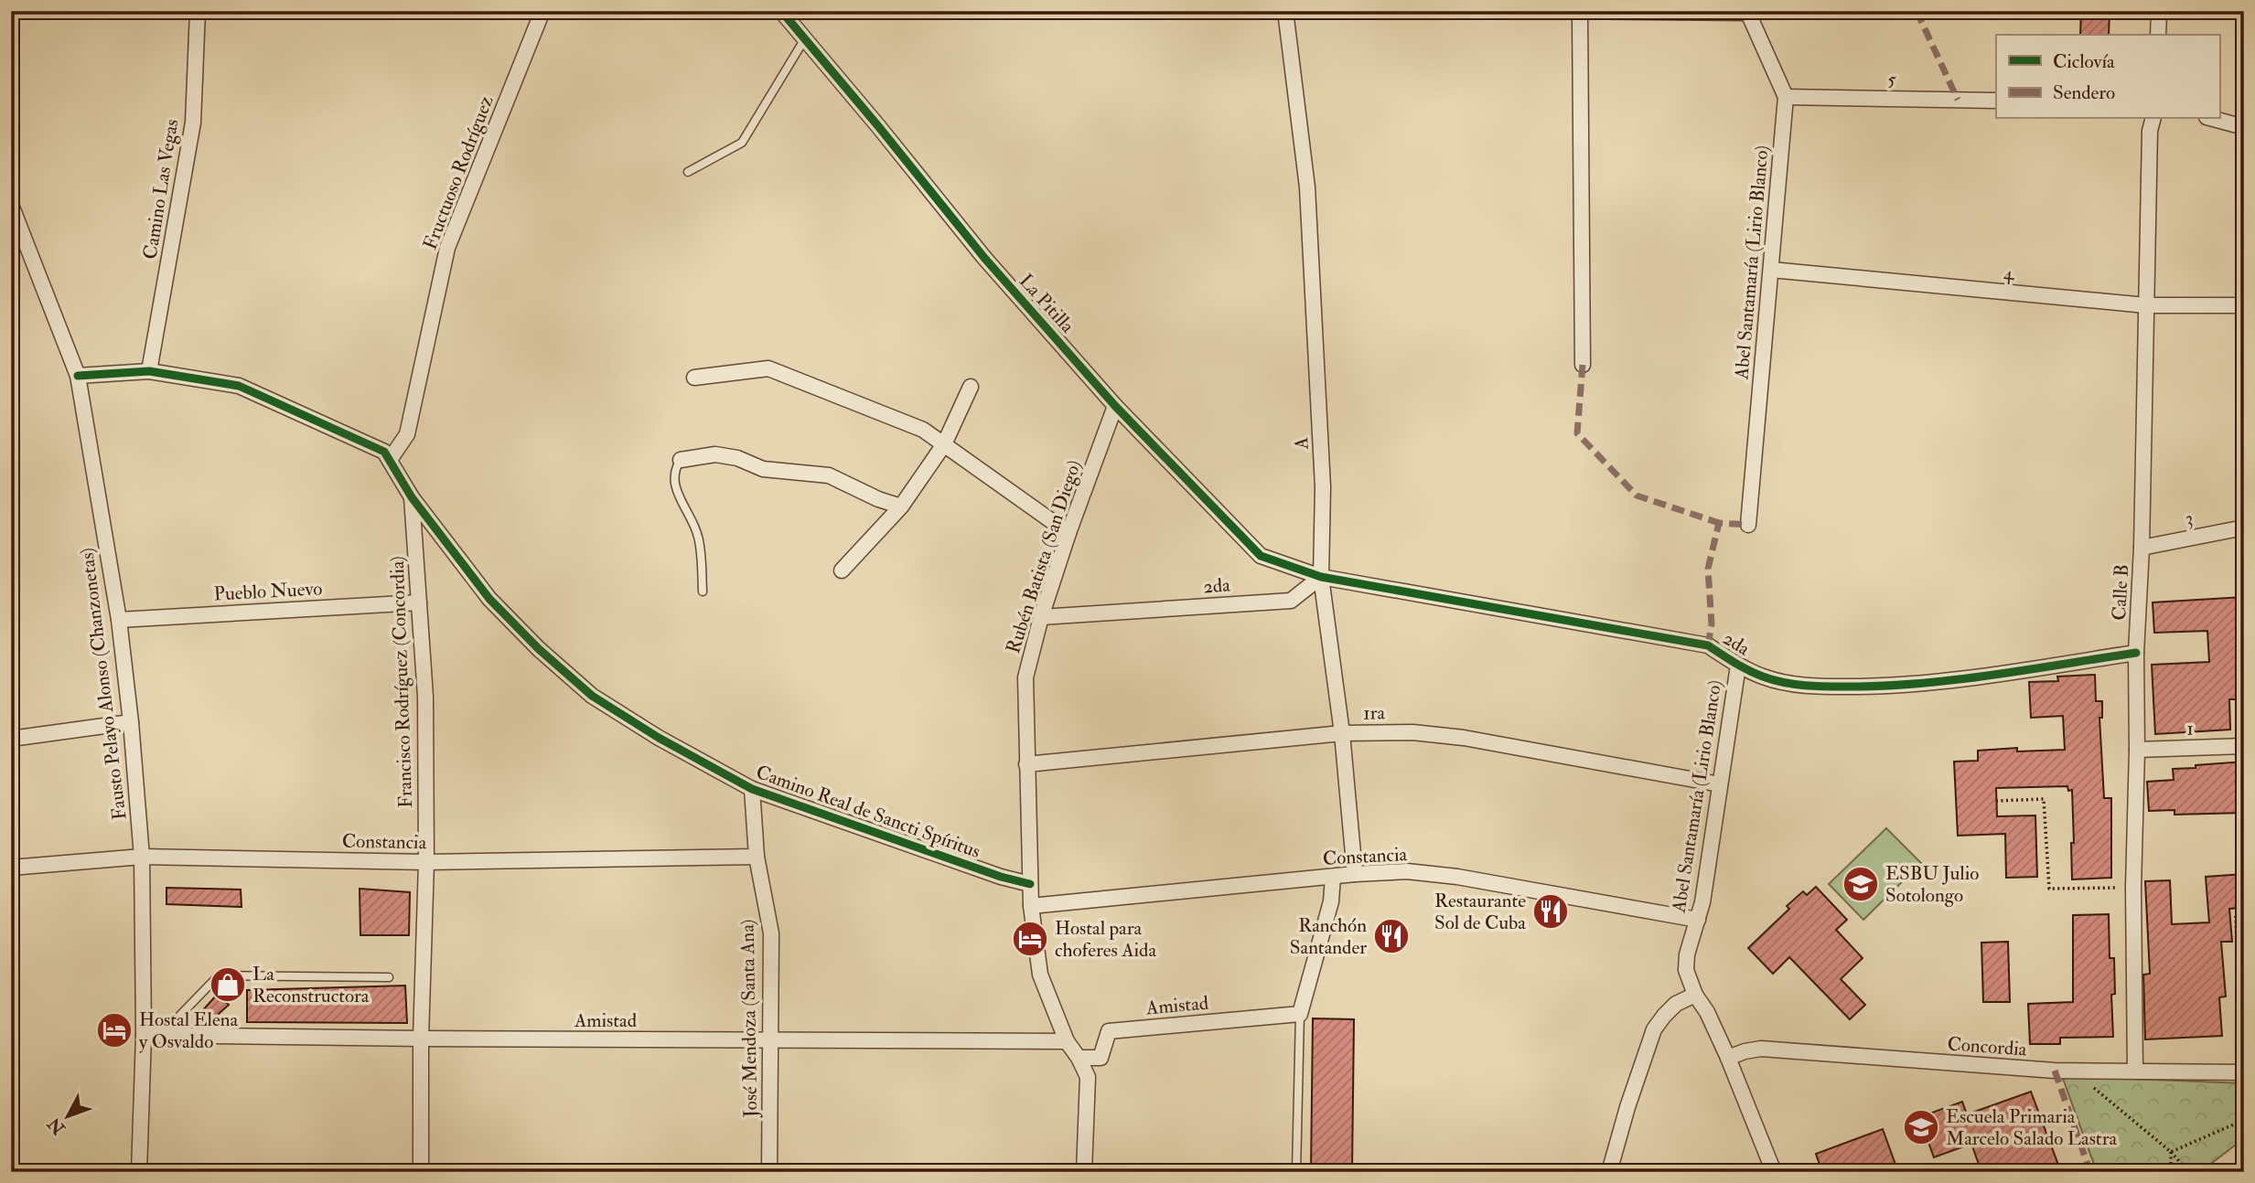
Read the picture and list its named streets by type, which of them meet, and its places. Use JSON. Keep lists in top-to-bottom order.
{
  "streets": {
    "street": [
      "5",
      "Fructuoso Rodríguez",
      "Camino Las Vegas",
      "Abel Santamaría (Lirio Blanco)",
      "4",
      "La Pitilla",
      "A",
      "3",
      "Rubén Batista (San Diego)",
      "2da",
      "Pueblo Nuevo",
      "Calle B",
      "Francisco Rodríguez (Concordia)",
      "Fausto Pelayo Alonso (Chanzonetas)",
      "1ra",
      "1",
      "Camino Real de Sancti Spíritus",
      "Constancia",
      "Amistad",
      "José Mendoza (Santa Ana)",
      "Concordia"
    ]
  },
  "crossings": [
    ["5", "Abel Santamaría (Lirio Blanco)"],
    ["Fructuoso Rodríguez", "Camino Real de Sancti Spíritus"],
    ["Camino Las Vegas", "Camino Real de Sancti Spíritus"],
    ["Abel Santamaría (Lirio Blanco)", "4"],
    ["Abel Santamaría (Lirio Blanco)", "2da"],
    ["Abel Santamaría (Lirio Blanco)", "1ra"],
    ["Abel Santamaría (Lirio Blanco)", "Constancia"],
    ["Abel Santamaría (Lirio Blanco)", "Concordia"],
    ["4", "Calle B"],
    ["La Pitilla", "A"],
    ["La Pitilla", "Rubén Batista (San Diego)"],
    ["La Pitilla", "2da"],
    ["A", "2da"],
    ["A", "1ra"],
    ["A", "Constancia"],
    ["3", "Calle B"],
    ["Rubén Batista (San Diego)", "2da"],
    ["Rubén Batista (San Diego)", "1ra"],
    ["Rubén Batista (San Diego)", "Camino Real de Sancti Spíritus"],
    ["Rubén Batista (San Diego)", "Constancia"],
    ["Rubén Batista (San Diego)", "Amistad"],
    ["2da", "Calle B"],
    ["Pueblo Nuevo", "Francisco Rodríguez (Concordia)"],
    ["Pueblo Nuevo", "Fausto Pelayo Alonso (Chanzonetas)"],
    ["Calle B", "1"],
    ["Calle B", "Concordia"],
    ["Francisco Rodríguez (Concordia)", "Camino Real de Sancti Spíritus"],
    ["Francisco Rodríguez (Concordia)", "Constancia"],
    ["Francisco Rodríguez (Concordia)", "Amistad"],
    ["Fausto Pelayo Alonso (Chanzonetas)", "Camino Real de Sancti Spíritus"],
    ["Fausto Pelayo Alonso (Chanzonetas)", "Constancia"],
    ["Fausto Pelayo Alonso (Chanzonetas)", "Amistad"],
    ["Camino Real de Sancti Spíritus", "José Mendoza (Santa Ana)"],
    ["Constancia", "José Mendoza (Santa Ana)"],
    ["Amistad", "José Mendoza (Santa Ana)"]
  ],
  "places": {
    "school or university": ["ESBU Julio Sotolongo", "Escuela Primaria Marcelo Salado Lastra"],
    "restaurant": ["Restaurante Sol de Cuba", "Ranchón Santander"],
    "hotel": ["Hostal para choferes Aida", "Hostal Elena y Osvaldo"],
    "shop": ["La Reconstructora"]
  },
  "legend": ["Ciclovía", "Sendero"],
  "north": "bottom left"
}
